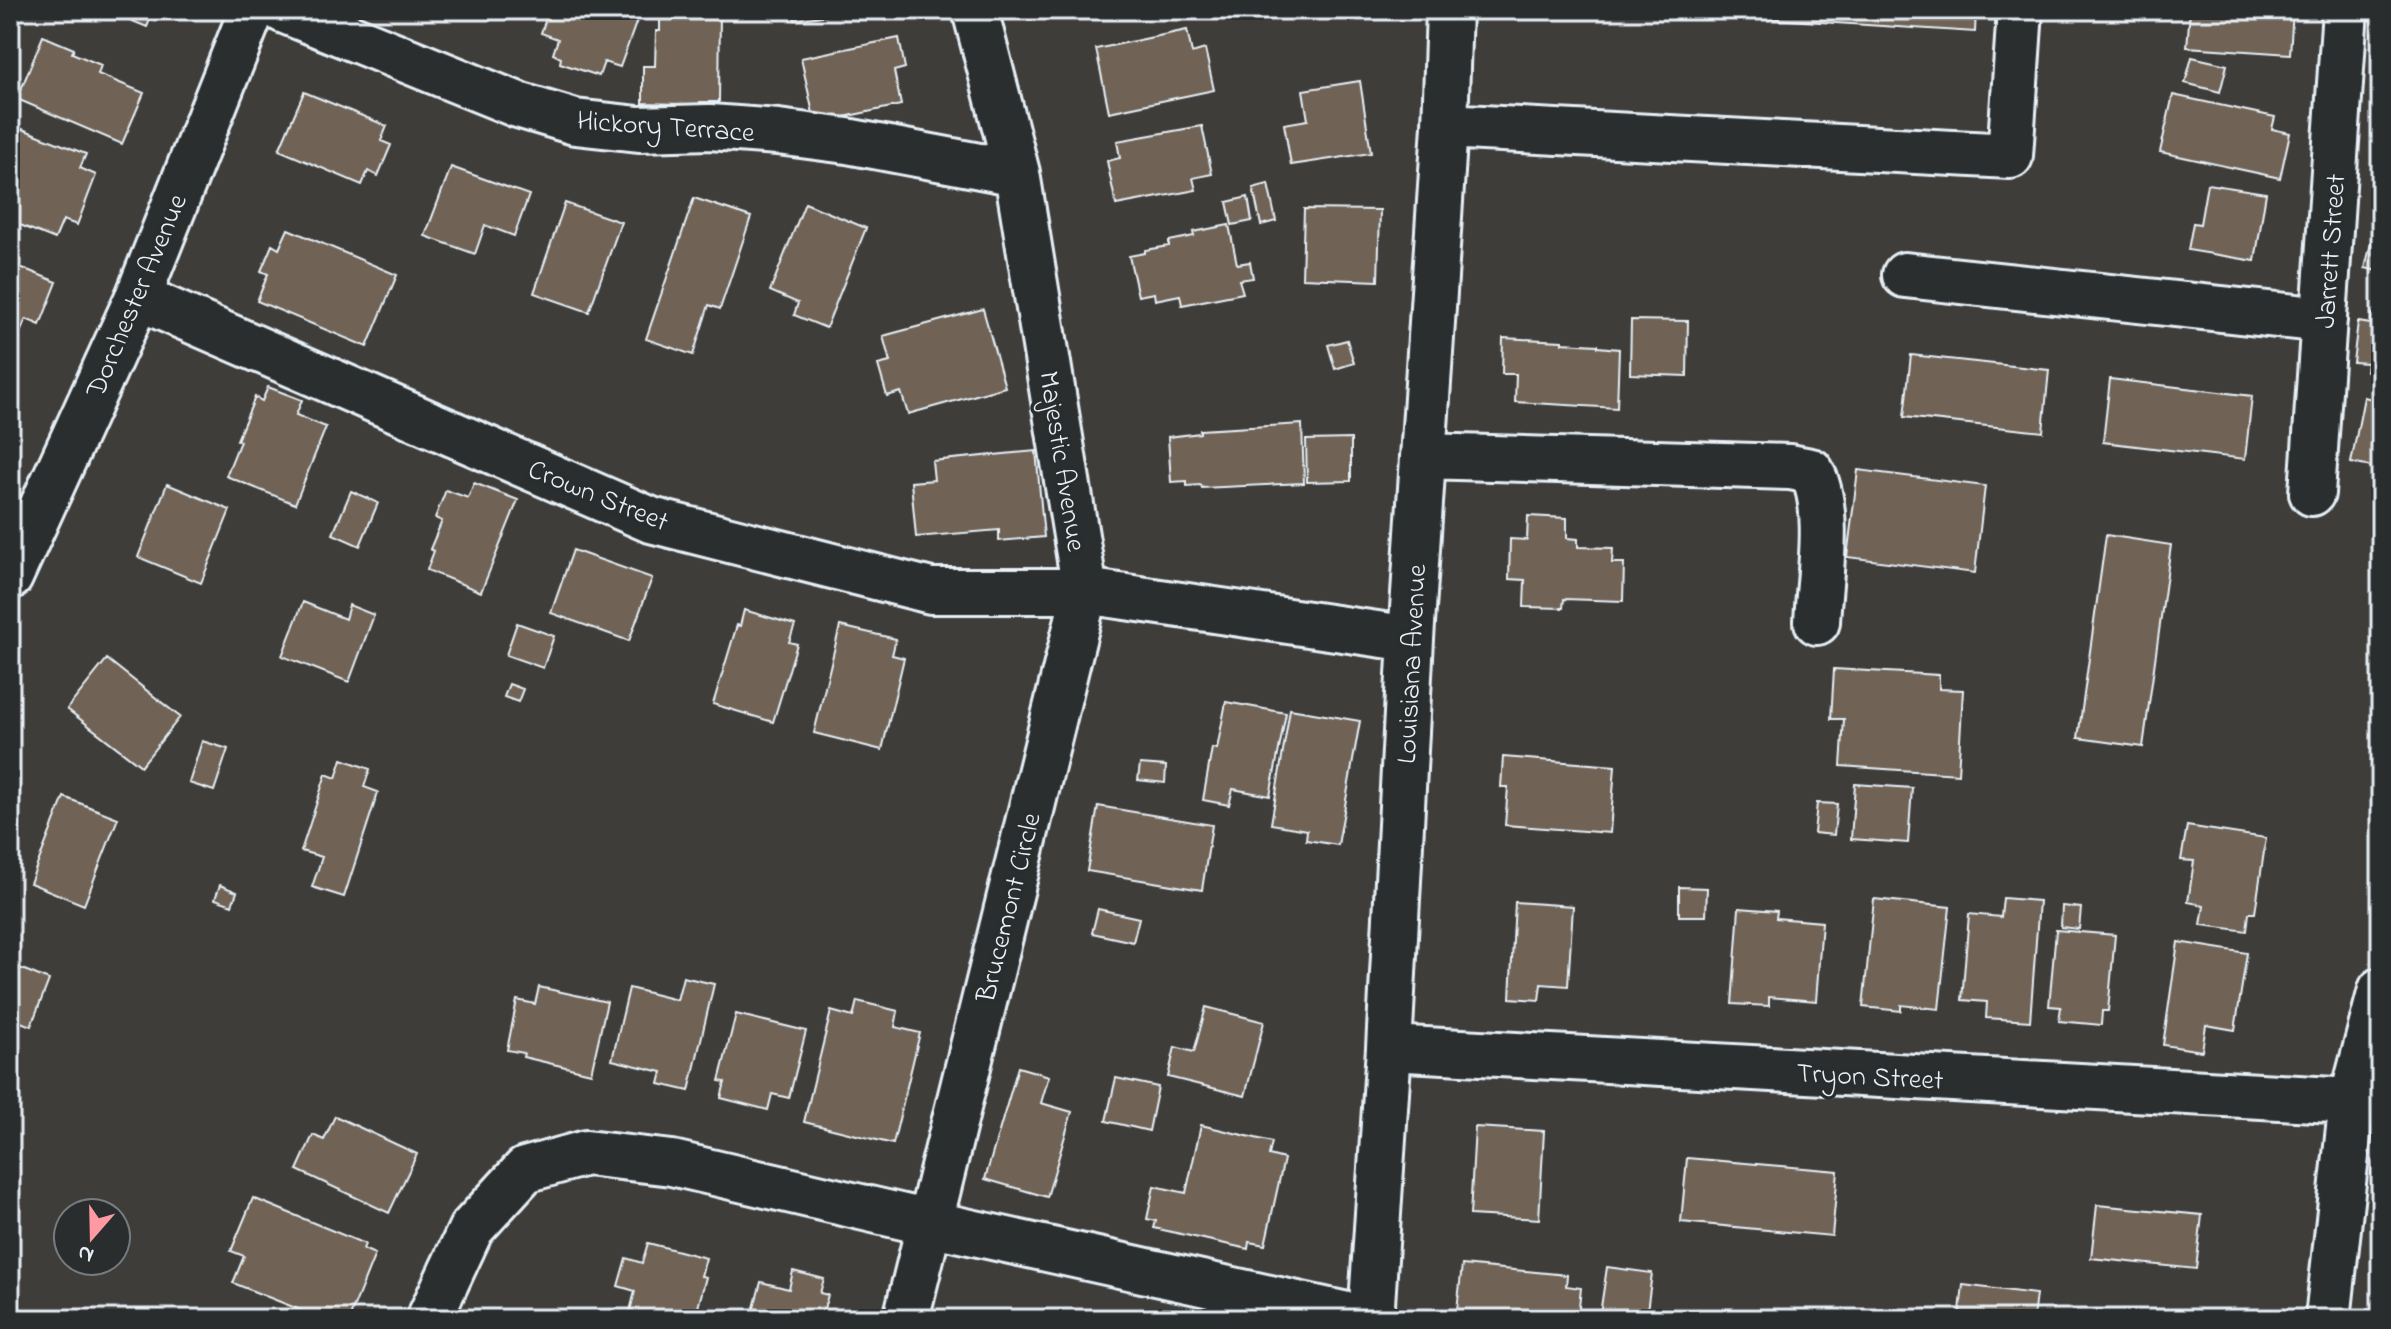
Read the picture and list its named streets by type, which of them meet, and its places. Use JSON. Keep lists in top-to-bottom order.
{
  "streets": {
    "street": [
      "Hickory Terrace",
      "Jarrett Street",
      "Dorchester Avenue",
      "Majestic Avenue",
      "Crown Street",
      "Louisiana Avenue",
      "Brucemont Circle",
      "Tryon Street"
    ]
  },
  "crossings": [
    ["Hickory Terrace", "Majestic Avenue"],
    ["Dorchester Avenue", "Crown Street"],
    ["Majestic Avenue", "Crown Street"],
    ["Majestic Avenue", "Louisiana Avenue"],
    ["Majestic Avenue", "Brucemont Circle"],
    ["Crown Street", "Brucemont Circle"],
    ["Louisiana Avenue", "Tryon Street"]
  ],
  "north": "bottom"
}
